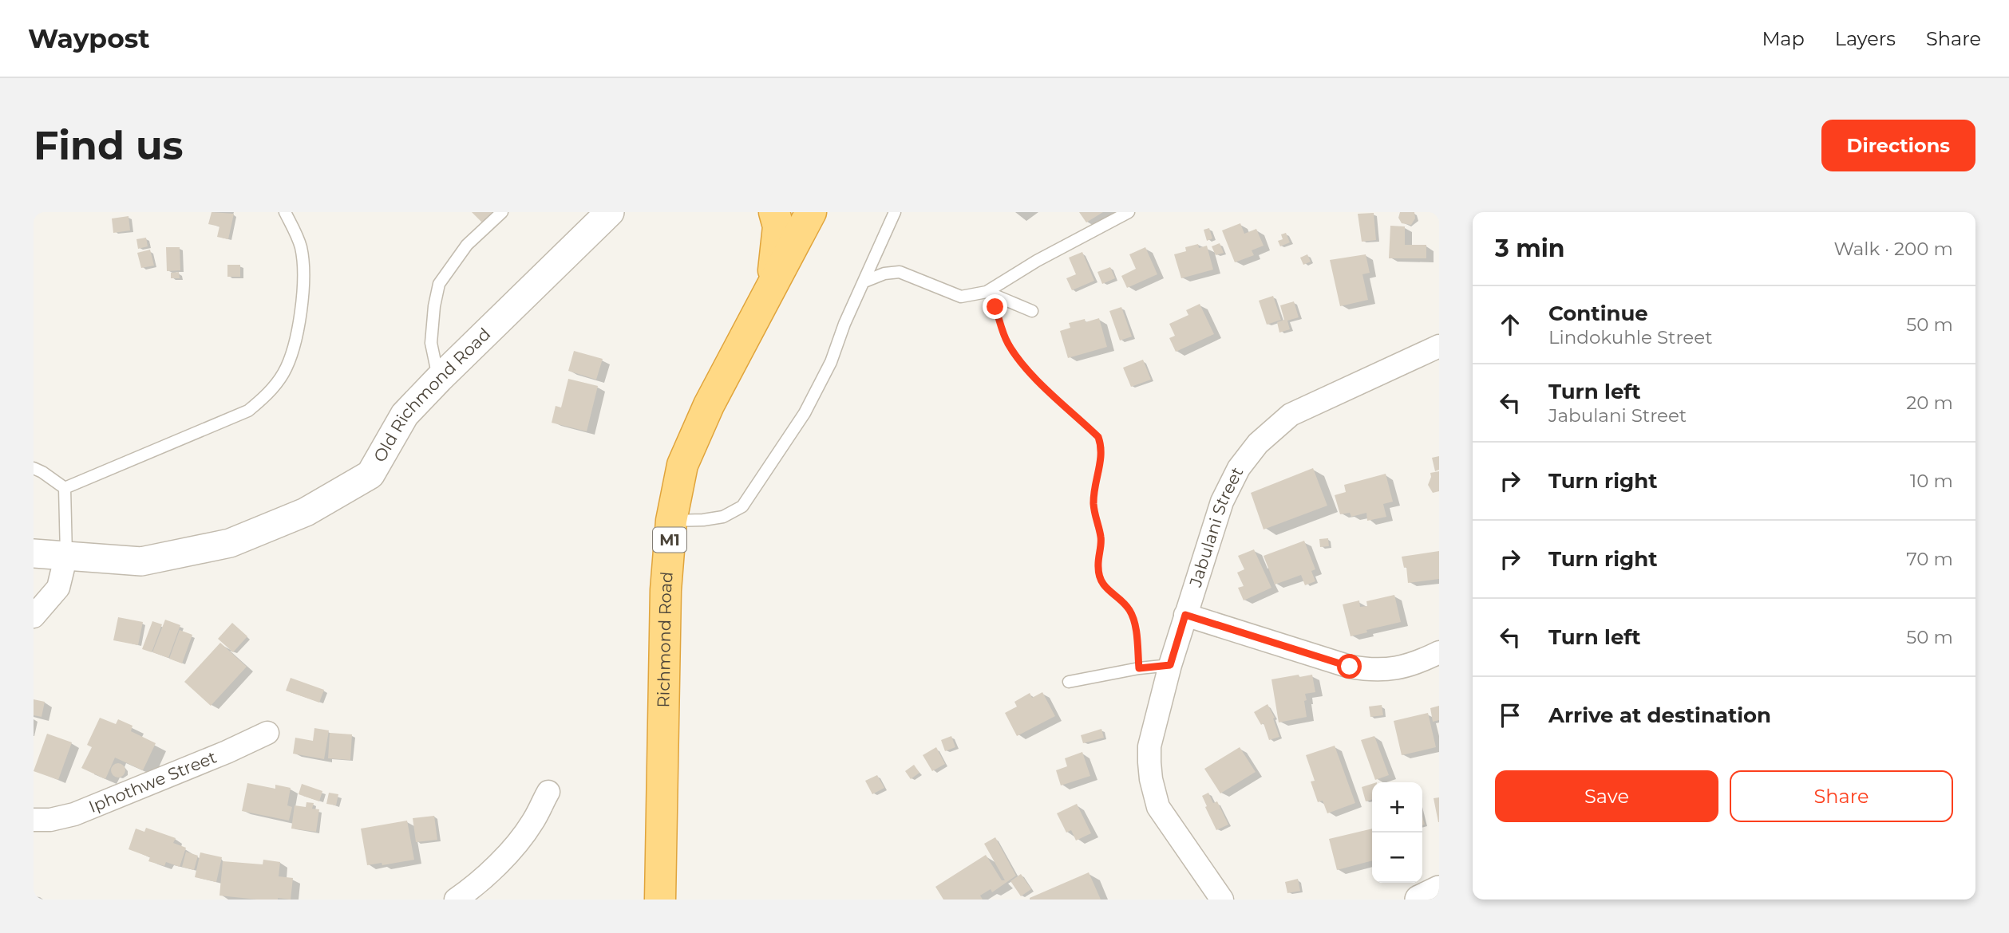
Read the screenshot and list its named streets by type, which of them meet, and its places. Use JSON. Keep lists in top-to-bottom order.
{
  "streets": {
    "highway": ["M1", "Richmond Road"],
    "street": ["Old Richmond Road", "Jabulani Street", "Iphothwe Street"]
  },
  "page": {
    "header": "Waypost",
    "nav": ["Map", "Layers", "Share"],
    "buttons": [
      "Directions",
      ["Save", "Share"]
    ],
    "title": "Find us",
    "heading": ["3 min", "Walk · 200 m"],
    "list": [
      ["Continue", "Lindokuhle Street", "50 m"],
      ["Turn left", "Jabulani Street", "20 m"],
      ["Turn right", "10 m"],
      ["Turn right", "70 m"],
      ["Turn left", "50 m"],
      "Arrive at destination"
    ],
    "map_buttons": ["+", "−"]
  }
}
